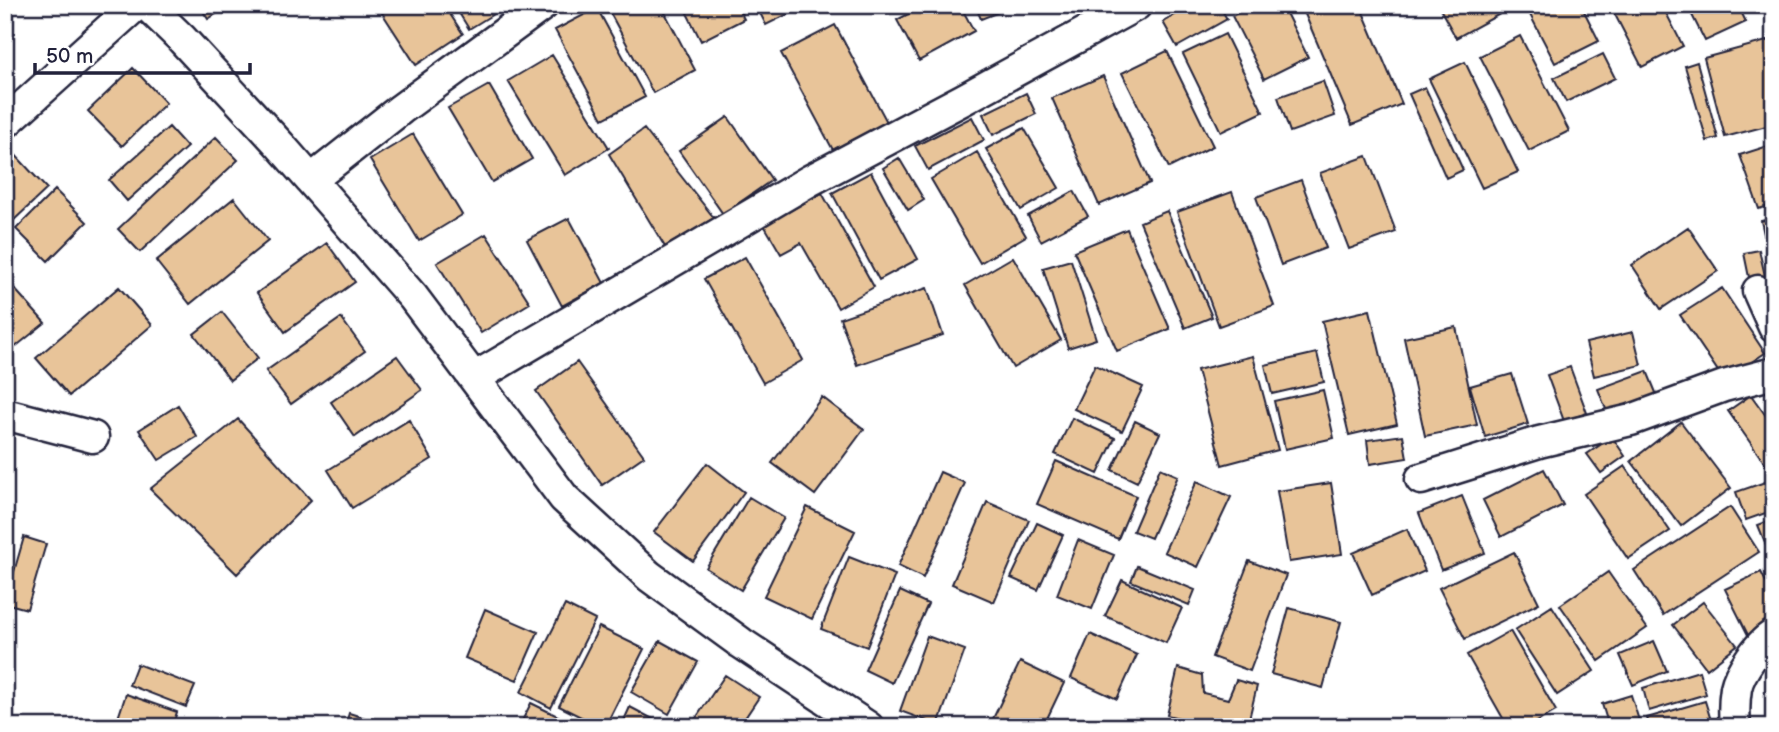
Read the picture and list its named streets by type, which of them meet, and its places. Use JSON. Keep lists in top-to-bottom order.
{
  "scale_bar": "50 m"
}
